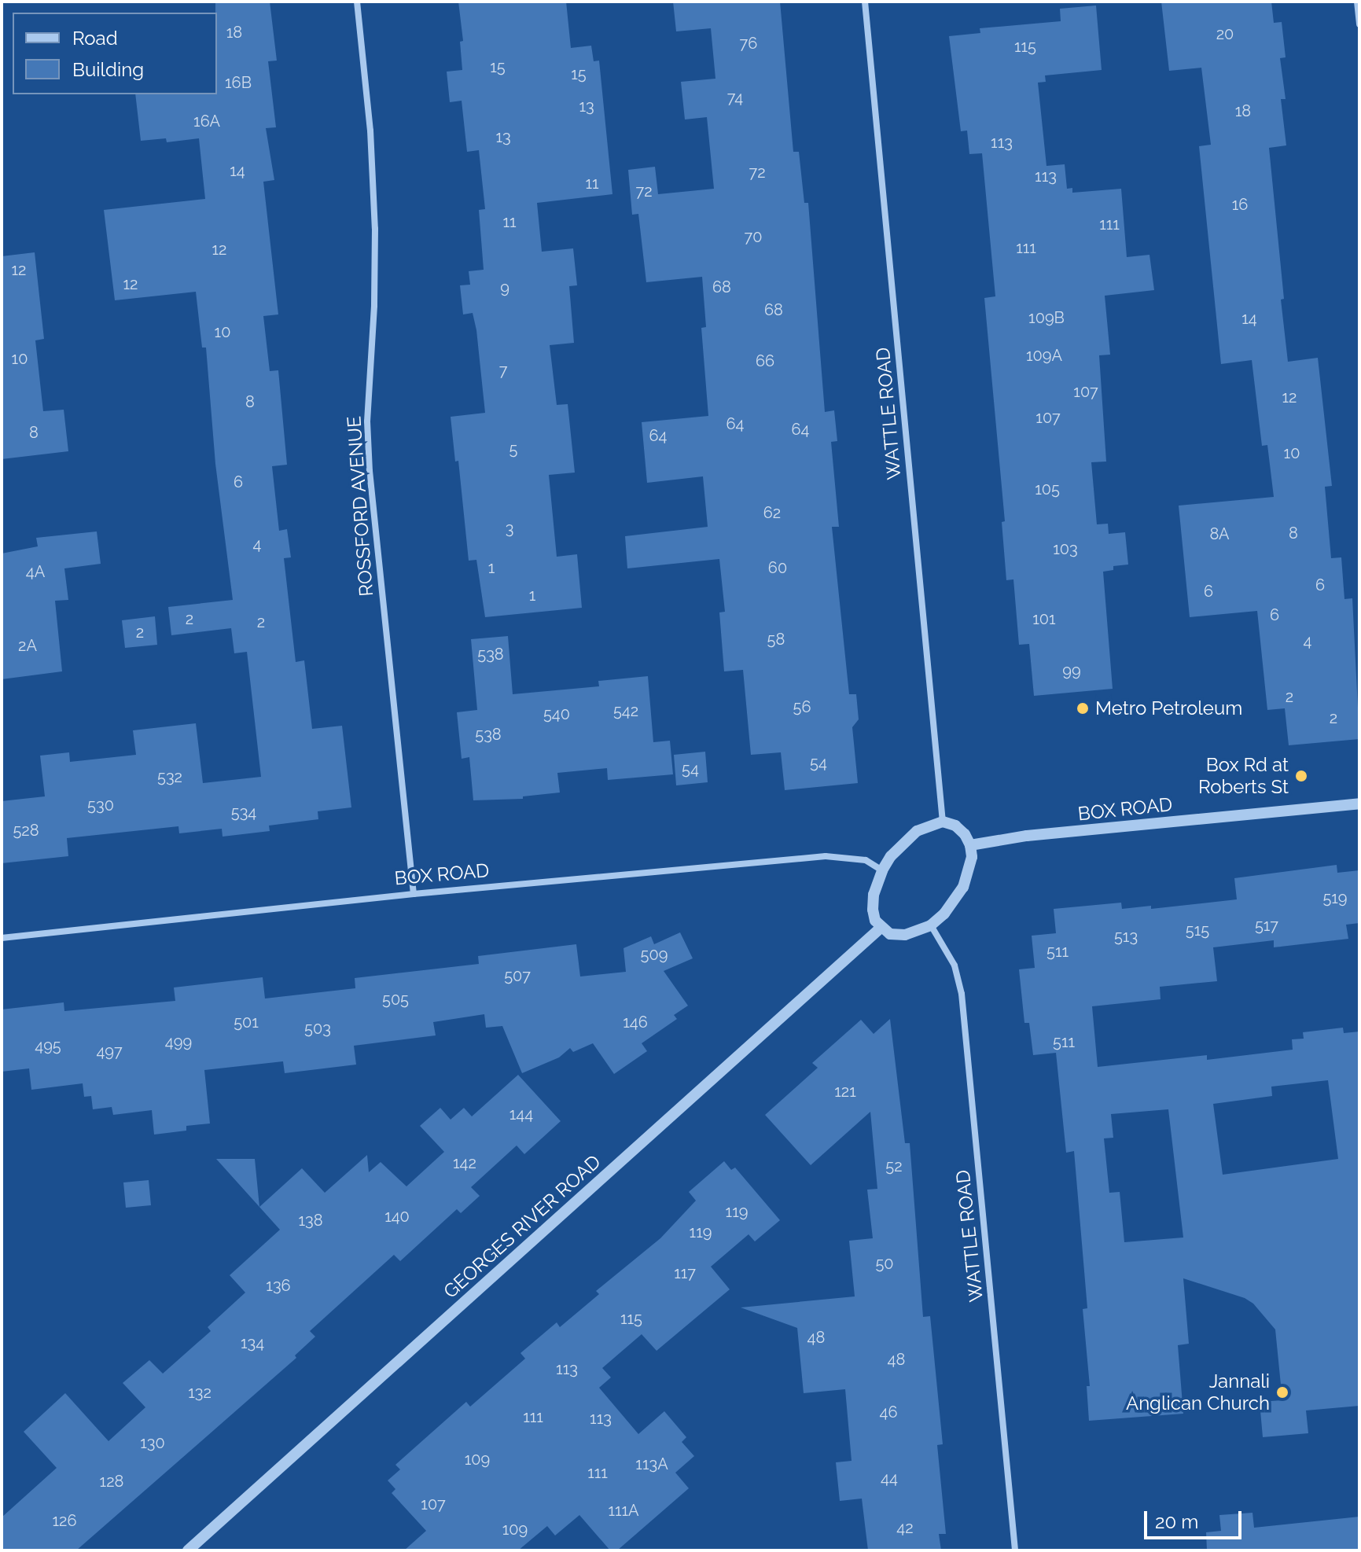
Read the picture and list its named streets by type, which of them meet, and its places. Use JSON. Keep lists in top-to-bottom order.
{
  "streets": {
    "street": [
      "WATTLE ROAD",
      "ROSSFORD AVENUE",
      "BOX ROAD",
      "GEORGES RIVER ROAD"
    ]
  },
  "crossings": [
    ["WATTLE ROAD", "BOX ROAD"],
    ["WATTLE ROAD", "GEORGES RIVER ROAD"],
    ["ROSSFORD AVENUE", "BOX ROAD"],
    ["BOX ROAD", "GEORGES RIVER ROAD"]
  ],
  "places": ["Metro Petroleum", "Box Rd at Roberts St", "Jannali Anglican Church"],
  "house_numbers": [
    "18",
    "20",
    "76",
    "115",
    "15",
    "15",
    "16B",
    "74",
    "13",
    "18",
    "16A",
    "13",
    "113",
    "14",
    "72",
    "113",
    "11",
    "72",
    "16",
    "11",
    "111",
    "70",
    "111",
    "12",
    "12",
    "12",
    "68",
    "9",
    "68",
    "109B",
    "14",
    "10",
    "109A",
    "10",
    "66",
    "7",
    "107",
    "12",
    "8",
    "107",
    "64",
    "64",
    "8",
    "64",
    "5",
    "10",
    "6",
    "105",
    "62",
    "3",
    "8",
    "8A",
    "4",
    "103",
    "1",
    "60",
    "4A",
    "6",
    "6",
    "1",
    "6",
    "2",
    "101",
    "2",
    "2",
    "58",
    "4",
    "2A",
    "538",
    "99",
    "2",
    "56",
    "542",
    "540",
    "2",
    "538",
    "54",
    "54",
    "532",
    "530",
    "534",
    "528",
    "519",
    "517",
    "515",
    "513",
    "511",
    "509",
    "507",
    "505",
    "501",
    "146",
    "503",
    "499",
    "511",
    "495",
    "497",
    "121",
    "144",
    "142",
    "52",
    "119",
    "140",
    "138",
    "119",
    "50",
    "117",
    "136",
    "115",
    "48",
    "134",
    "48",
    "113",
    "132",
    "46",
    "111",
    "113",
    "130",
    "109",
    "113A",
    "111",
    "44",
    "128",
    "107",
    "111A",
    "126",
    "42",
    "109"
  ],
  "legend": ["Road", "Building"],
  "scale_bar": "20 m"
}
